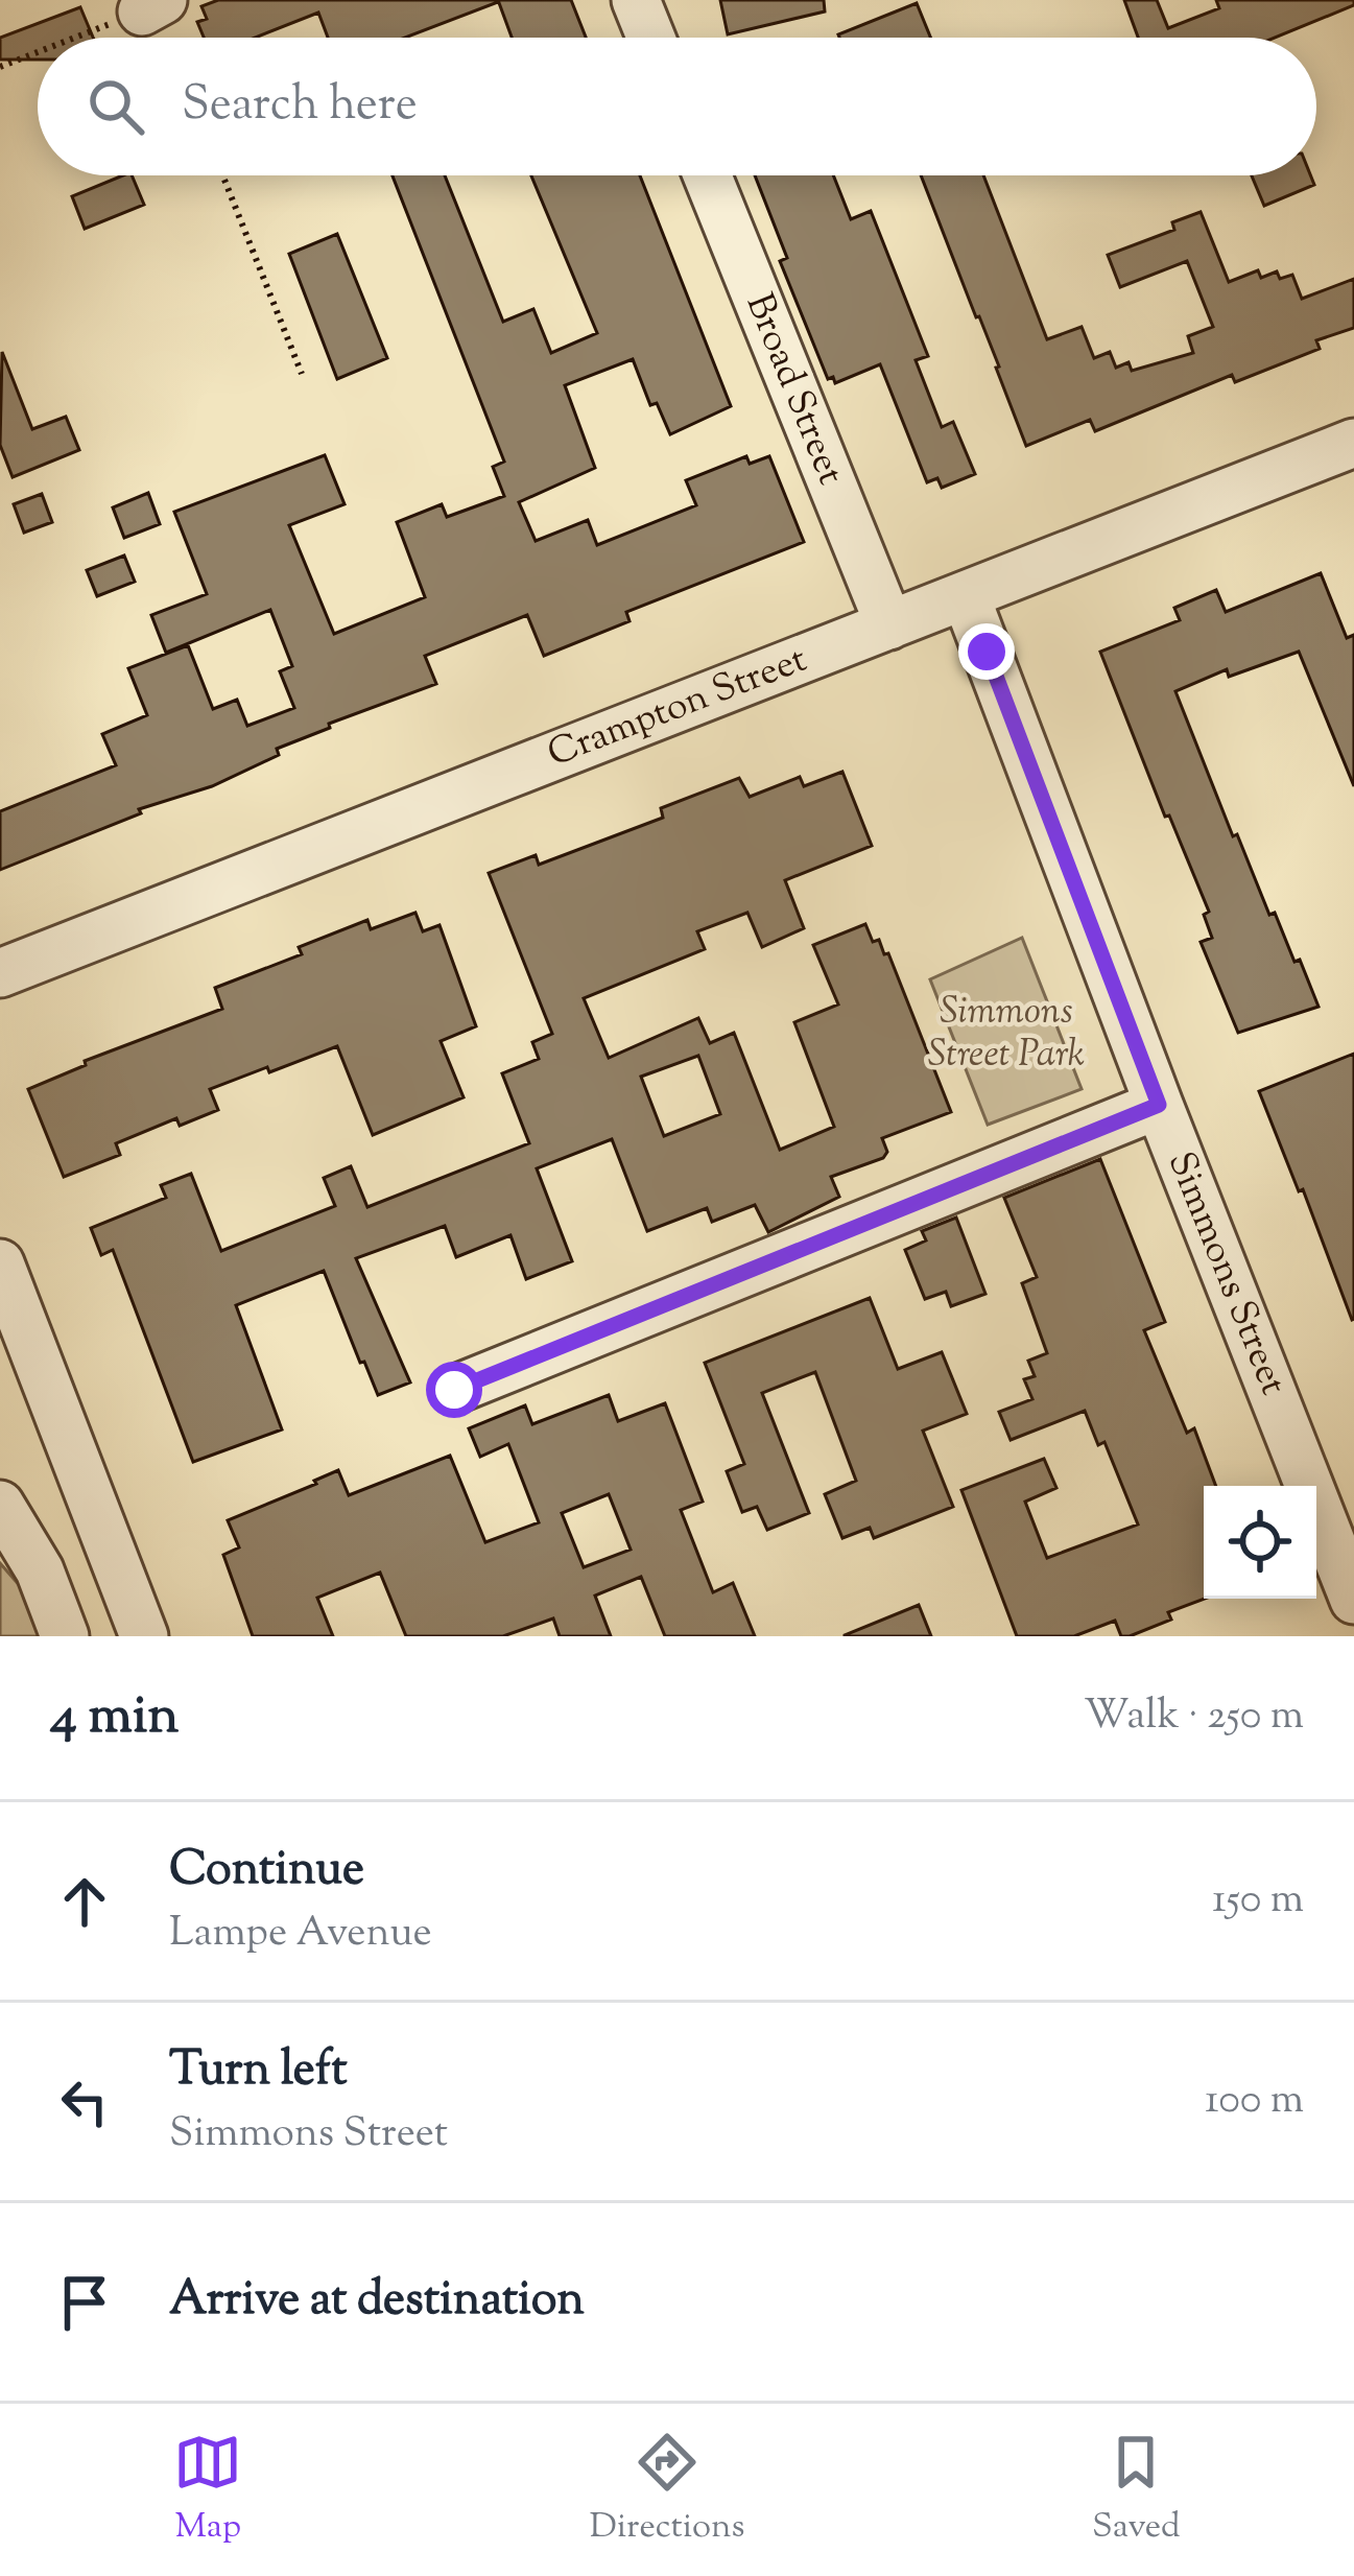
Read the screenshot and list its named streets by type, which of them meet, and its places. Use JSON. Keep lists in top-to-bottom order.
{
  "streets": {
    "street": ["Broad Street", "Crampton Street", "Simmons Street"]
  },
  "crossings": [
    ["Broad Street", "Crampton Street"],
    ["Crampton Street", "Simmons Street"]
  ],
  "parks": ["Simmons Street Park"],
  "page": {
    "search": "Search here",
    "heading": ["4 min", "Walk · 250 m"],
    "list": [
      ["Continue", "Lampe Avenue", "150 m"],
      ["Turn left", "Simmons Street", "100 m"],
      "Arrive at destination"
    ],
    "nav": ["Map", "Directions", "Saved"]
  }
}
